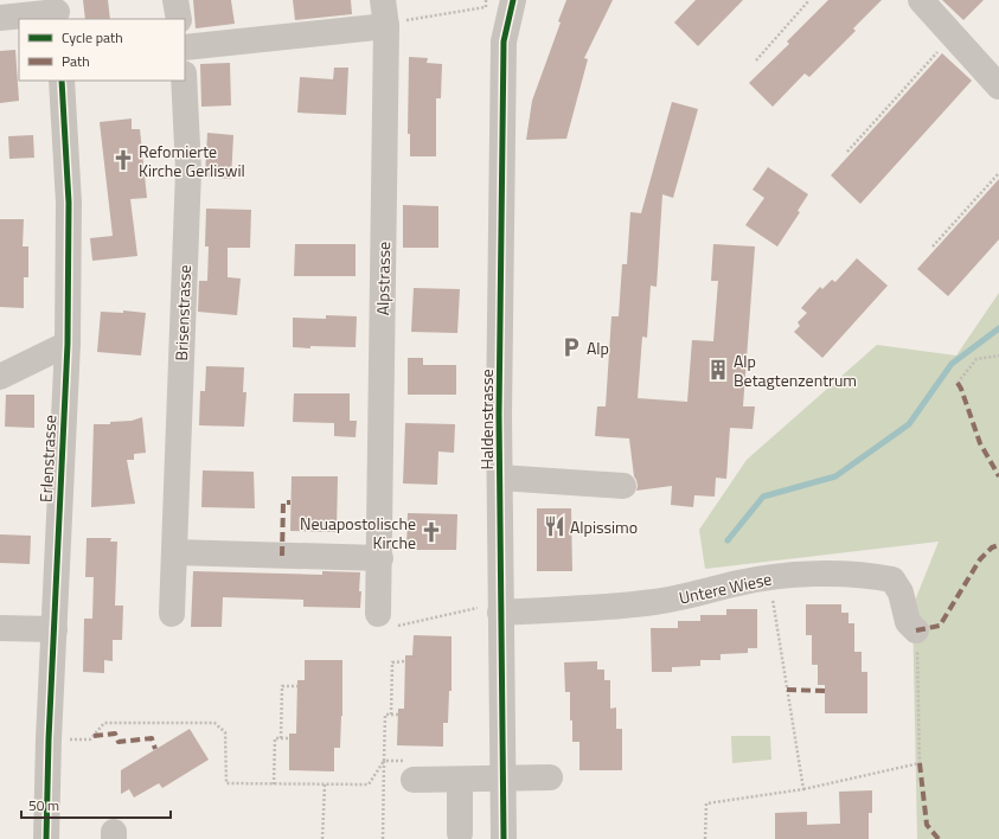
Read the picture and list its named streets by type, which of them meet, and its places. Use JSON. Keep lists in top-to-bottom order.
{
  "streets": {
    "street": [
      "Alpstrasse",
      "Brisenstrasse",
      "Haldenstrasse",
      "Erlenstrasse",
      "Untere Wiese"
    ]
  },
  "crossings": [
    ["Haldenstrasse", "Untere Wiese"]
  ],
  "places": {
    "church": ["Refomierte Kirche Gerliswil", "Neuapostolische Kirche"],
    "parking": ["Alp"],
    "building": ["Alp Betagtenzentrum"],
    "restaurant": ["Alpissimo"]
  },
  "legend": ["Cycle path", "Path"],
  "scale_bar": "50 m"
}
